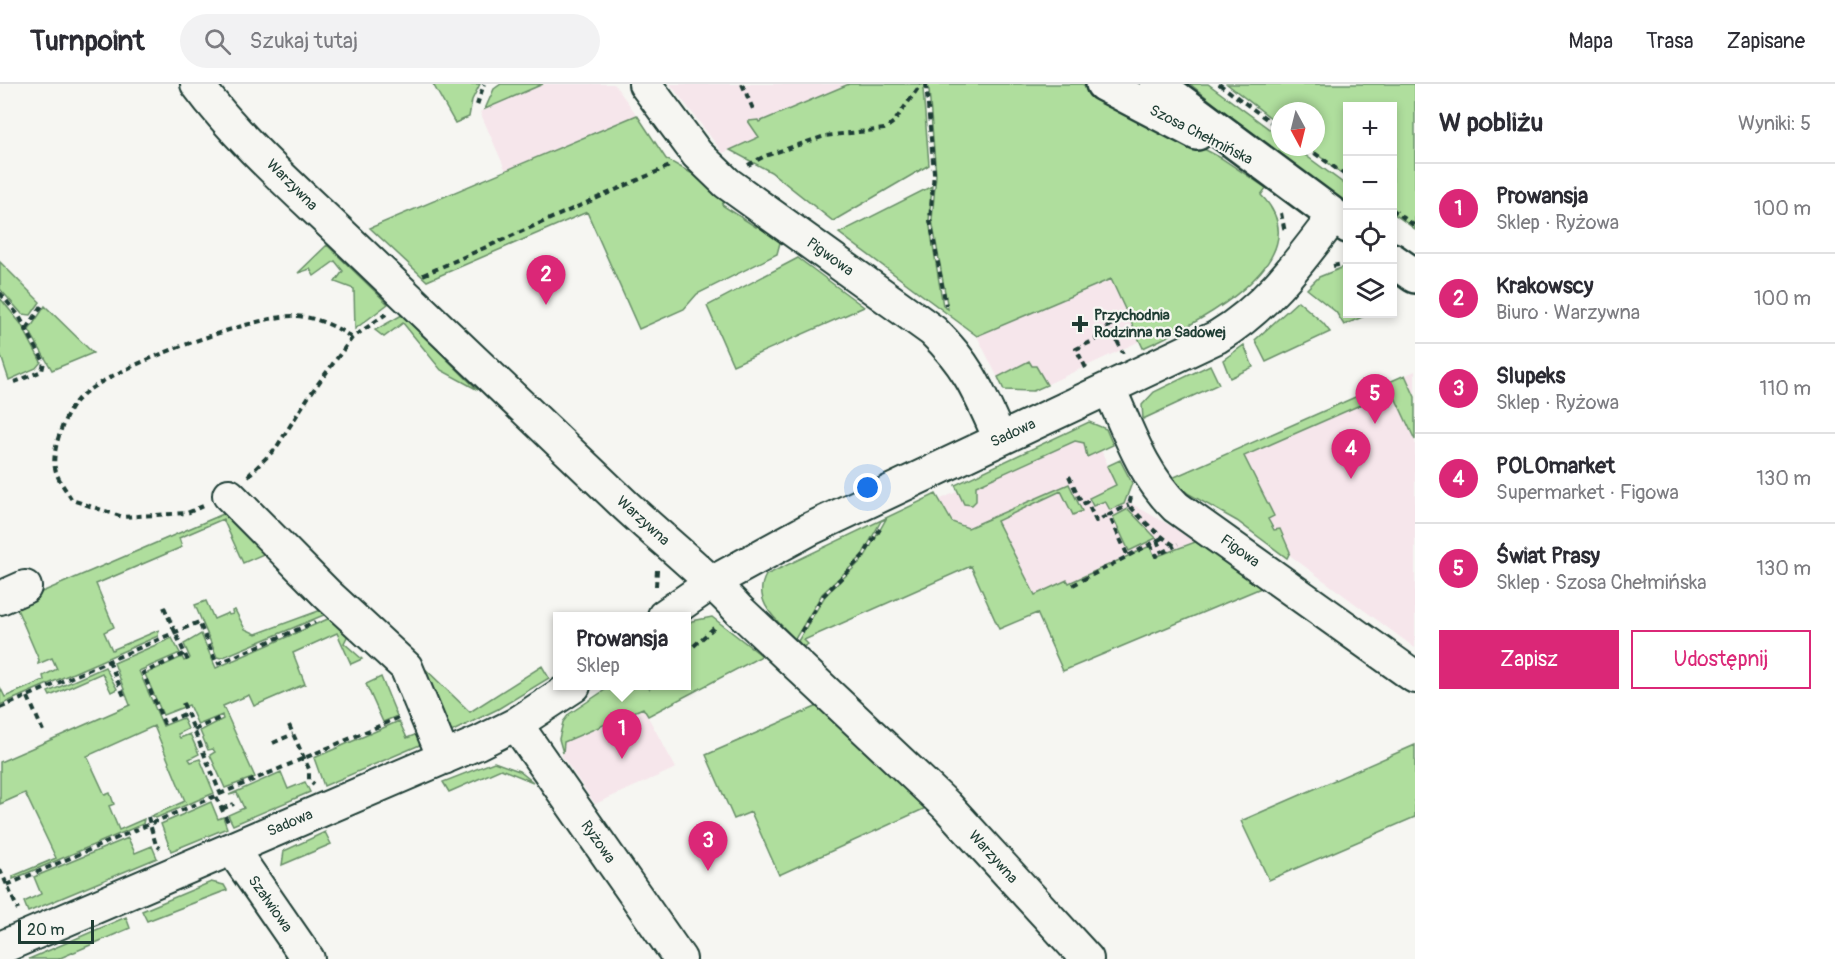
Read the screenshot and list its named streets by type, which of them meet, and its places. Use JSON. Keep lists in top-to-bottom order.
{
  "streets": {
    "main road": ["Szosa Chełmińska"],
    "street": [
      "Warzywna",
      "Pigwowa",
      "Sadowa",
      "Figowa",
      "Ryżowa",
      "Szałwiowa"
    ]
  },
  "crossings": [
    ["Szosa Chełmińska", "Sadowa"],
    ["Warzywna", "Sadowa"],
    ["Pigwowa", "Sadowa"],
    ["Sadowa", "Figowa"],
    ["Sadowa", "Ryżowa"],
    ["Sadowa", "Szałwiowa"]
  ],
  "places": {
    "health": ["Przychodnia Rodzinna na Sadowej"]
  },
  "scale_bar": "20 m",
  "north": "bottom",
  "page": {
    "header": "Turnpoint",
    "search": "Szukaj tutaj",
    "nav": ["Mapa", "Trasa", "Zapisane"],
    "heading": ["W pobliżu", "Wyniki: 5"],
    "map_buttons": ["+", "−"],
    "list": [
      {
        "mark": "1",
        "name": "Prowansja",
        "note": "Sklep · Ryżowa",
        "value": "100 m"
      },
      {
        "mark": "2",
        "name": "Krakowscy",
        "note": "Biuro · Warzywna",
        "value": "100 m"
      },
      {
        "mark": "3",
        "name": "Slupeks",
        "note": "Sklep · Ryżowa",
        "value": "110 m"
      },
      {
        "mark": "4",
        "name": "POLOmarket",
        "note": "Supermarket · Figowa",
        "value": "130 m"
      },
      {
        "mark": "5",
        "name": "Świat Prasy",
        "note": "Sklep · Szosa Chełmińska",
        "value": "130 m"
      }
    ],
    "pins": [
      "2",
      "5",
      "4",
      "1",
      "3"
    ],
    "popup": ["Prowansja", "Sklep"],
    "buttons": ["Zapisz", "Udostępnij"],
    "scale": "20 m"
  }
}
